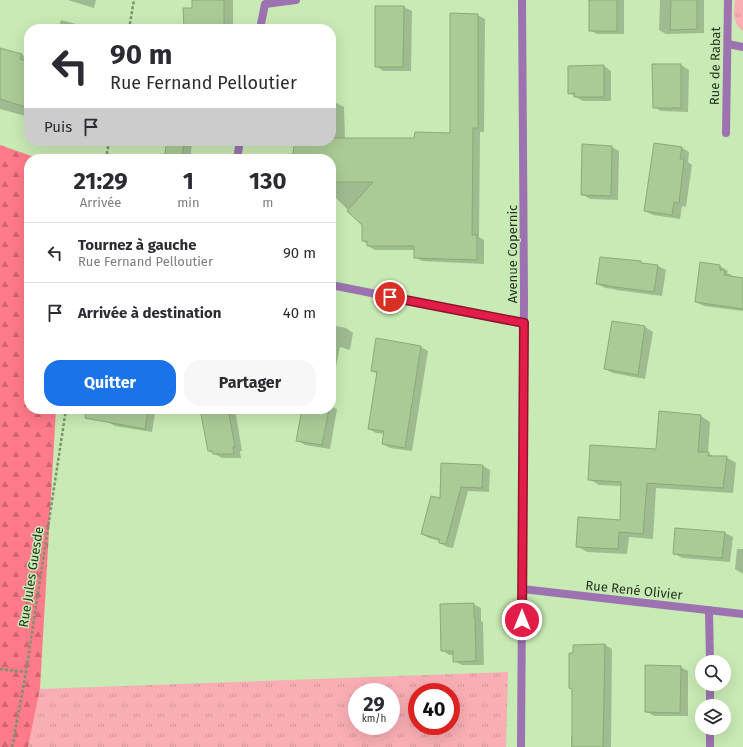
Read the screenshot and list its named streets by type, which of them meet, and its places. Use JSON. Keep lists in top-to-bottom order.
{
  "streets": {
    "street": ["Rue de Rabat", "Avenue Copernic", "Rue René Olivier"],
    "path": ["Rue Jules Guesde"]
  },
  "crossings": [
    ["Avenue Copernic", "Rue René Olivier"]
  ],
  "page": {
    "turn": ["90 m", "Rue Fernand Pelloutier"],
    "then": "Puis",
    "eta": [
      "21:29",
      "Arrivée",
      "1",
      "min",
      "130",
      "m"
    ],
    "list": [
      {
        "name": "Tournez à gauche",
        "note": "Rue Fernand Pelloutier",
        "value": "90 m"
      },
      {
        "name": "Arrivée à destination",
        "value": "40 m"
      }
    ],
    "buttons": ["Quitter", "Partager"],
    "speed": "29 km/h",
    "limit": "40"
  }
}
